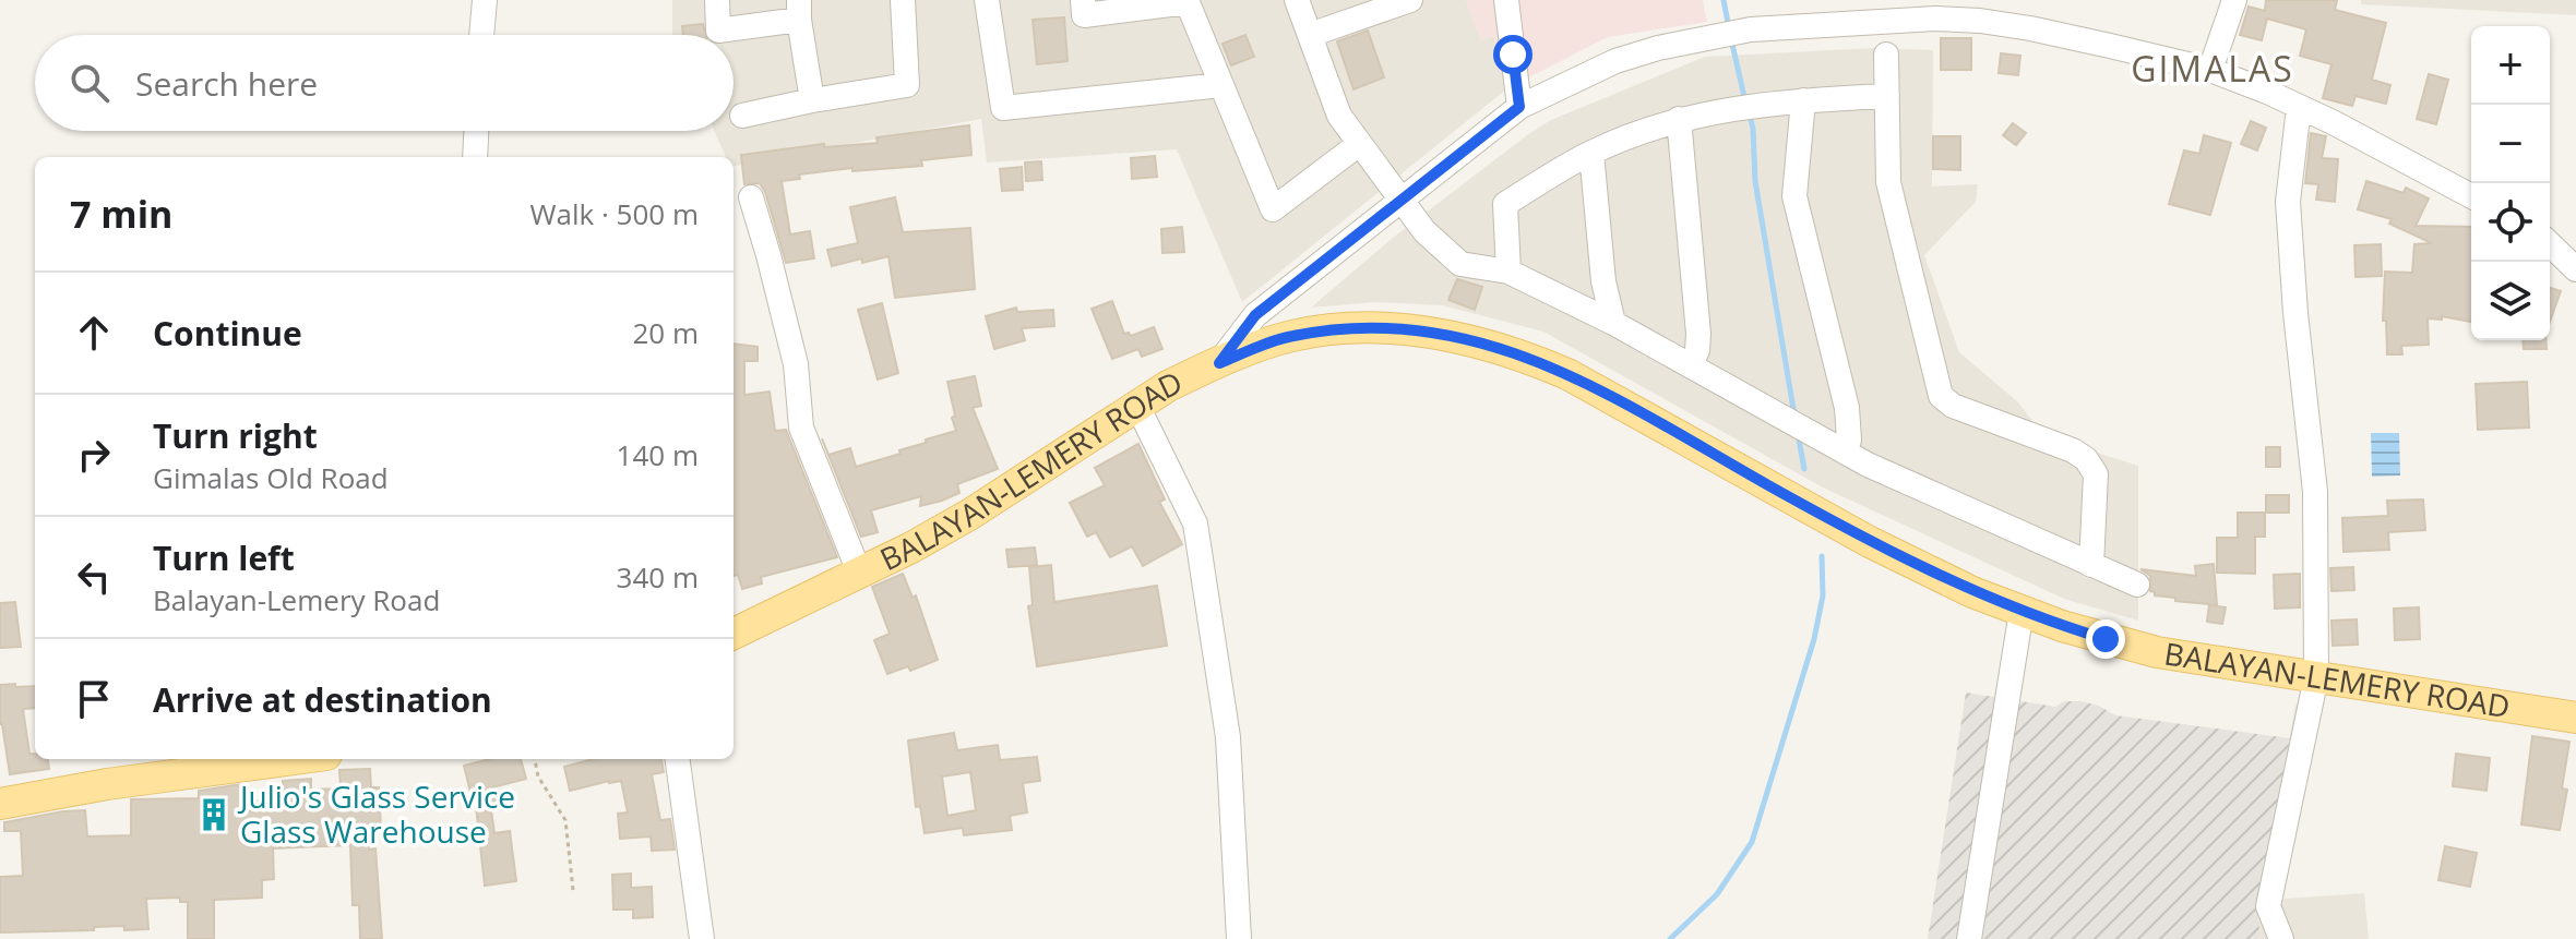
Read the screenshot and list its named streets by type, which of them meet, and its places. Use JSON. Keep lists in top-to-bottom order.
{
  "streets": {
    "main road": ["BALAYAN-LEMERY ROAD"]
  },
  "districts": ["GIMALAS"],
  "places": {
    "building": ["Julio's Glass Service Glass Warehouse"]
  },
  "page": {
    "map_buttons": ["+", "−"],
    "search": "Search here",
    "heading": ["7 min", "Walk · 500 m"],
    "list": [
      ["Continue", "20 m"],
      ["Turn right", "Gimalas Old Road", "140 m"],
      ["Turn left", "Balayan-Lemery Road", "340 m"],
      "Arrive at destination"
    ]
  }
}
